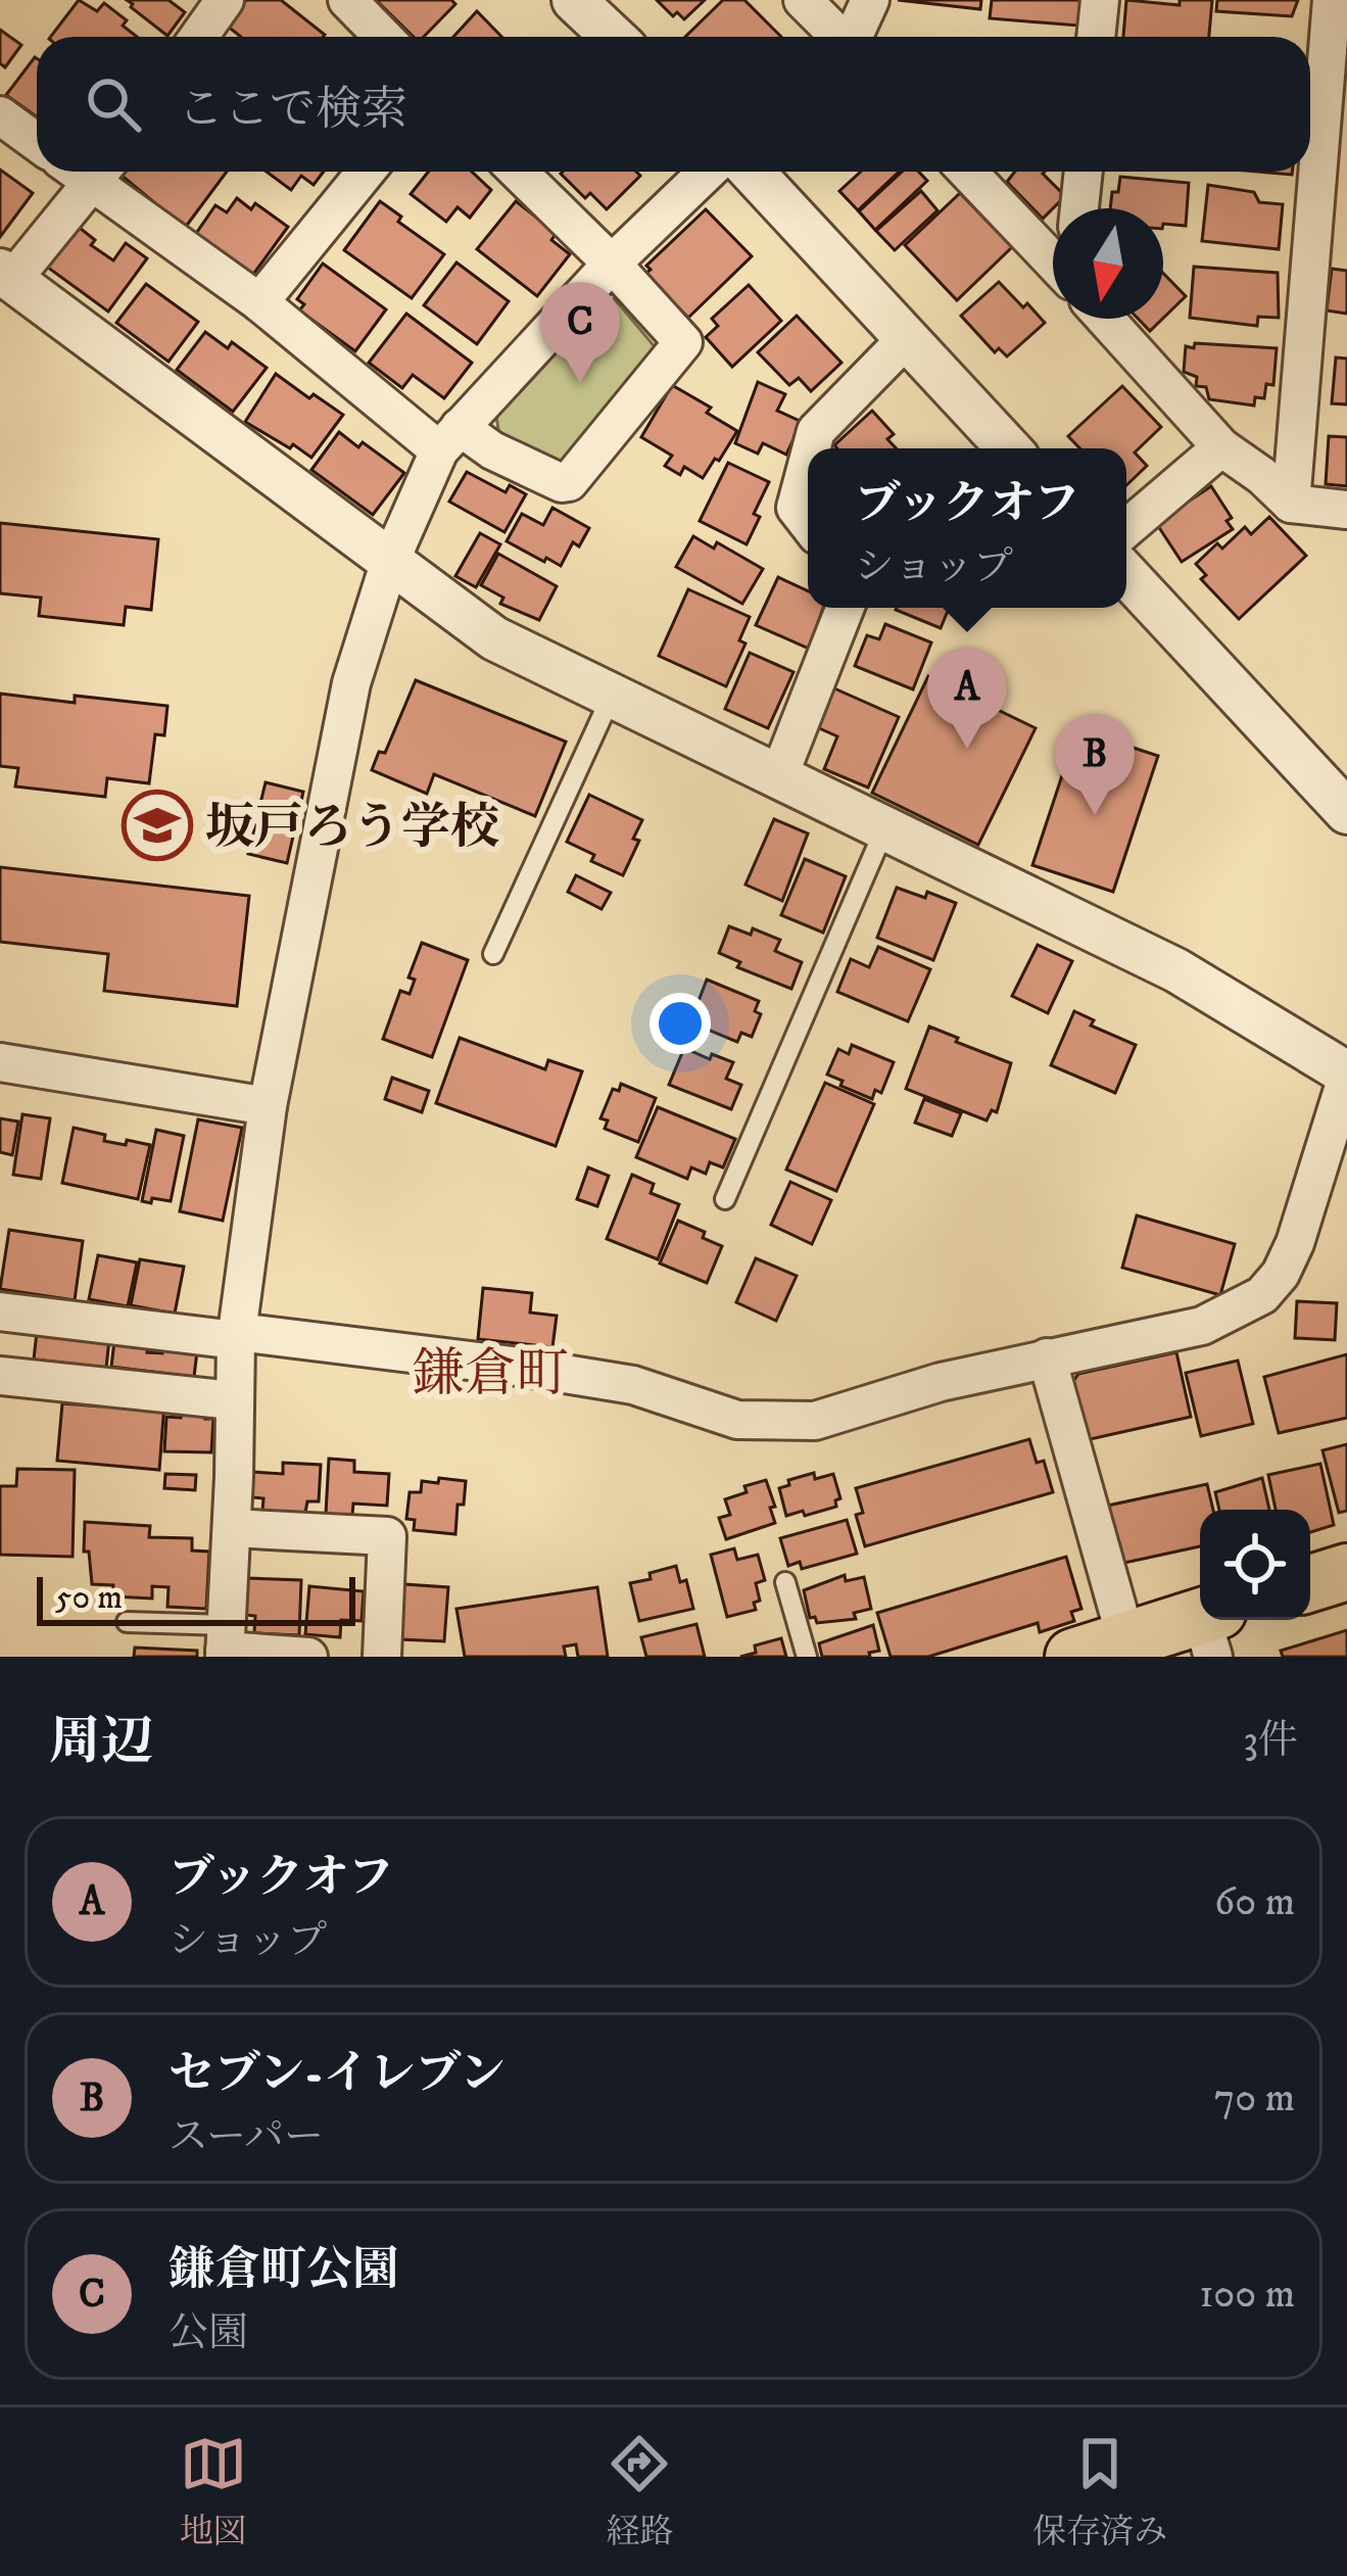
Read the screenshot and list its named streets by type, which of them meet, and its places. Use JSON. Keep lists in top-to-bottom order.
{
  "districts": ["鎌倉町"],
  "places": {
    "school or university": ["坂戸ろう学校"]
  },
  "scale_bar": "50 m",
  "north": "bottom",
  "page": {
    "search": "ここで検索",
    "pins": ["C", "A", "B"],
    "popup": ["ブックオフ", "ショップ"],
    "scale": "50 m",
    "heading": ["周辺", "3件"],
    "list": [
      {
        "mark": "A",
        "name": "ブックオフ",
        "note": "ショップ",
        "value": "60 m"
      },
      {
        "mark": "B",
        "name": "セブン-イレブン",
        "note": "スーパー",
        "value": "70 m"
      },
      {
        "mark": "C",
        "name": "鎌倉町公園",
        "note": "公園",
        "value": "100 m"
      }
    ],
    "nav": ["地図", "経路", "保存済み"]
  }
}
